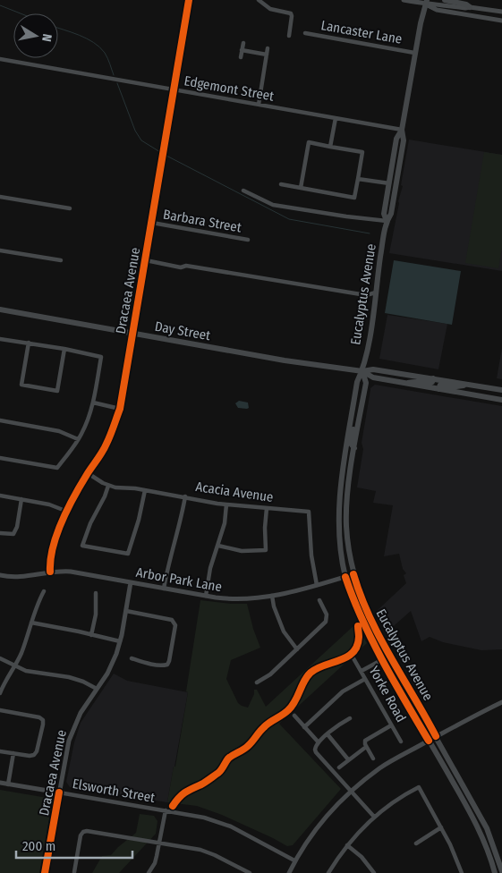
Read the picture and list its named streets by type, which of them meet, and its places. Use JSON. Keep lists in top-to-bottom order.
{
  "streets": {
    "main road": ["Eucalyptus Avenue", "Day Street"],
    "street": [
      "Lancaster Lane",
      "Edgemont Street",
      "Barbara Street",
      "Dracaea Avenue",
      "Acacia Avenue",
      "Arbor Park Lane",
      "Yorke Road",
      "Elsworth Street"
    ]
  },
  "crossings": [
    ["Lancaster Lane", "Eucalyptus Avenue"],
    ["Edgemont Street", "Dracaea Avenue"],
    ["Edgemont Street", "Eucalyptus Avenue"],
    ["Barbara Street", "Dracaea Avenue"],
    ["Dracaea Avenue", "Day Street"],
    ["Dracaea Avenue", "Acacia Avenue"],
    ["Dracaea Avenue", "Arbor Park Lane"],
    ["Dracaea Avenue", "Elsworth Street"],
    ["Eucalyptus Avenue", "Day Street"],
    ["Eucalyptus Avenue", "Arbor Park Lane"],
    ["Acacia Avenue", "Arbor Park Lane"]
  ],
  "scale_bar": "200 m",
  "north": "right"
}
